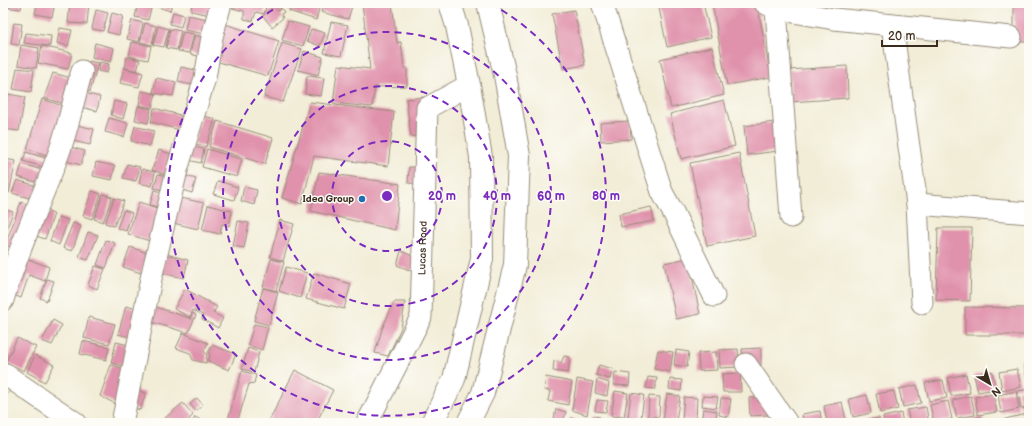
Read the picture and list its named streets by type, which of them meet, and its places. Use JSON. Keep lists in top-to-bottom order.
{
  "streets": {
    "street": ["Lucas Road"]
  },
  "places": ["Idea Group"],
  "scale_bar": "20 m",
  "north": "bottom right",
  "rings": [
    "20 m",
    "40 m",
    "60 m",
    "80 m"
  ]
}
